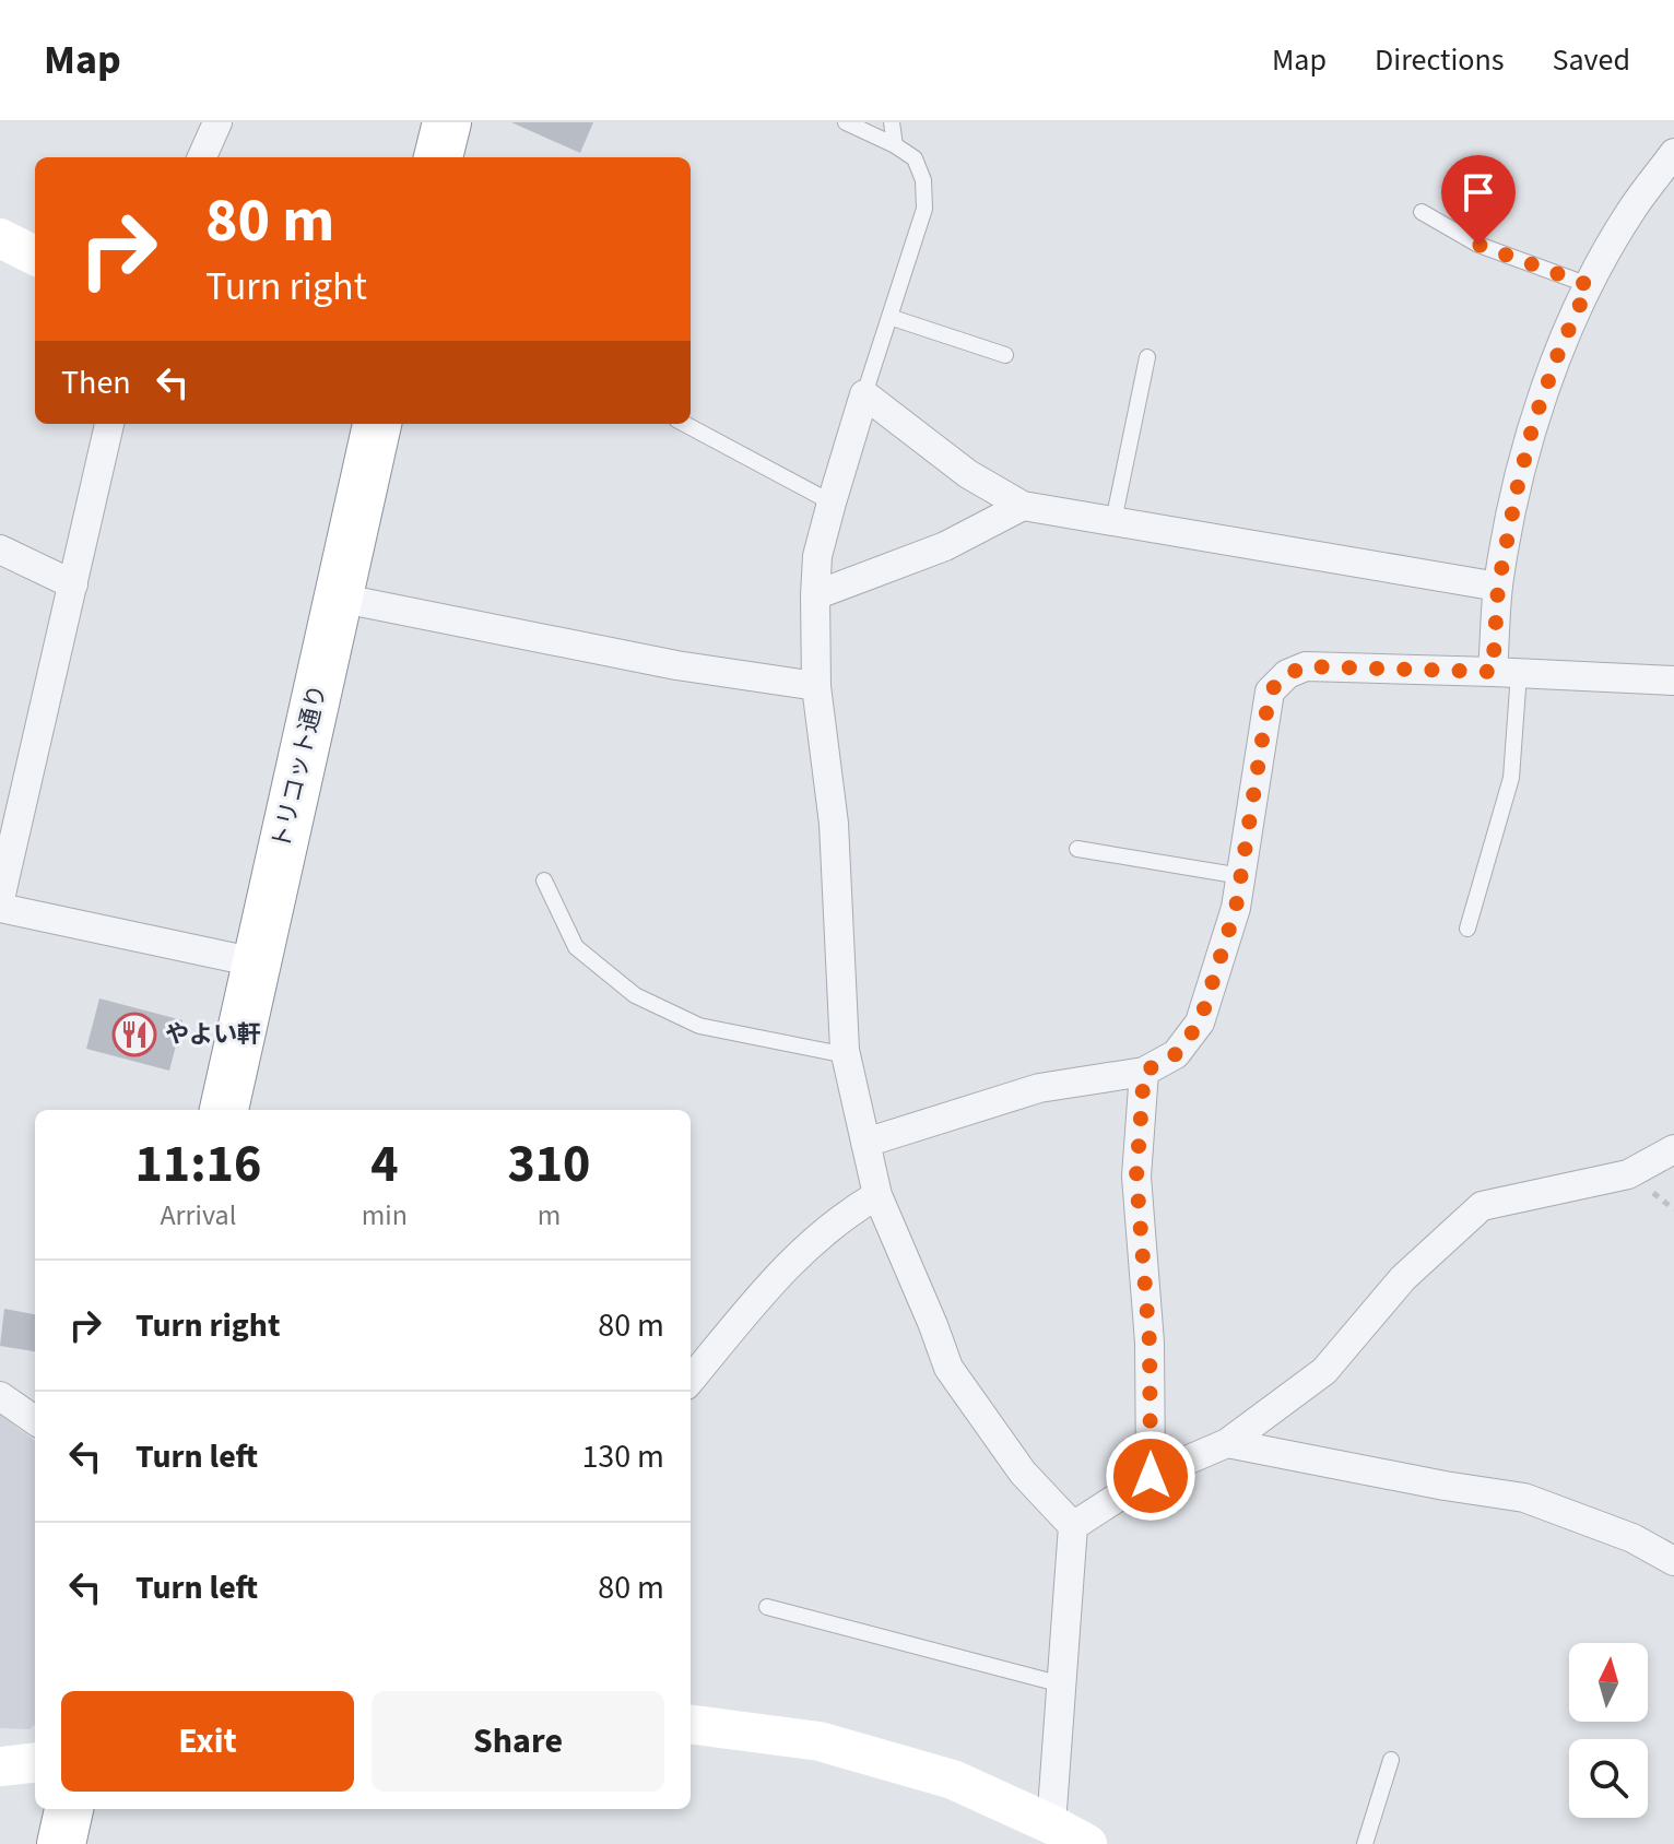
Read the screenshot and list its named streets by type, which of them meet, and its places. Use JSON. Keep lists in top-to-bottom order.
{
  "streets": {
    "highway": ["トリコット通り"]
  },
  "places": {
    "restaurant": ["やよい軒"]
  },
  "north": "top",
  "page": {
    "header": "Map",
    "nav": ["Map", "Directions", "Saved"],
    "turn": ["80 m", "Turn right"],
    "then": "Then",
    "eta": [
      "11:16",
      "Arrival",
      "4",
      "min",
      "310",
      "m"
    ],
    "list": [
      {
        "name": "Turn right",
        "value": "80 m"
      },
      {
        "name": "Turn left",
        "value": "130 m"
      },
      {
        "name": "Turn left",
        "value": "80 m"
      }
    ],
    "buttons": ["Exit", "Share"]
  }
}
